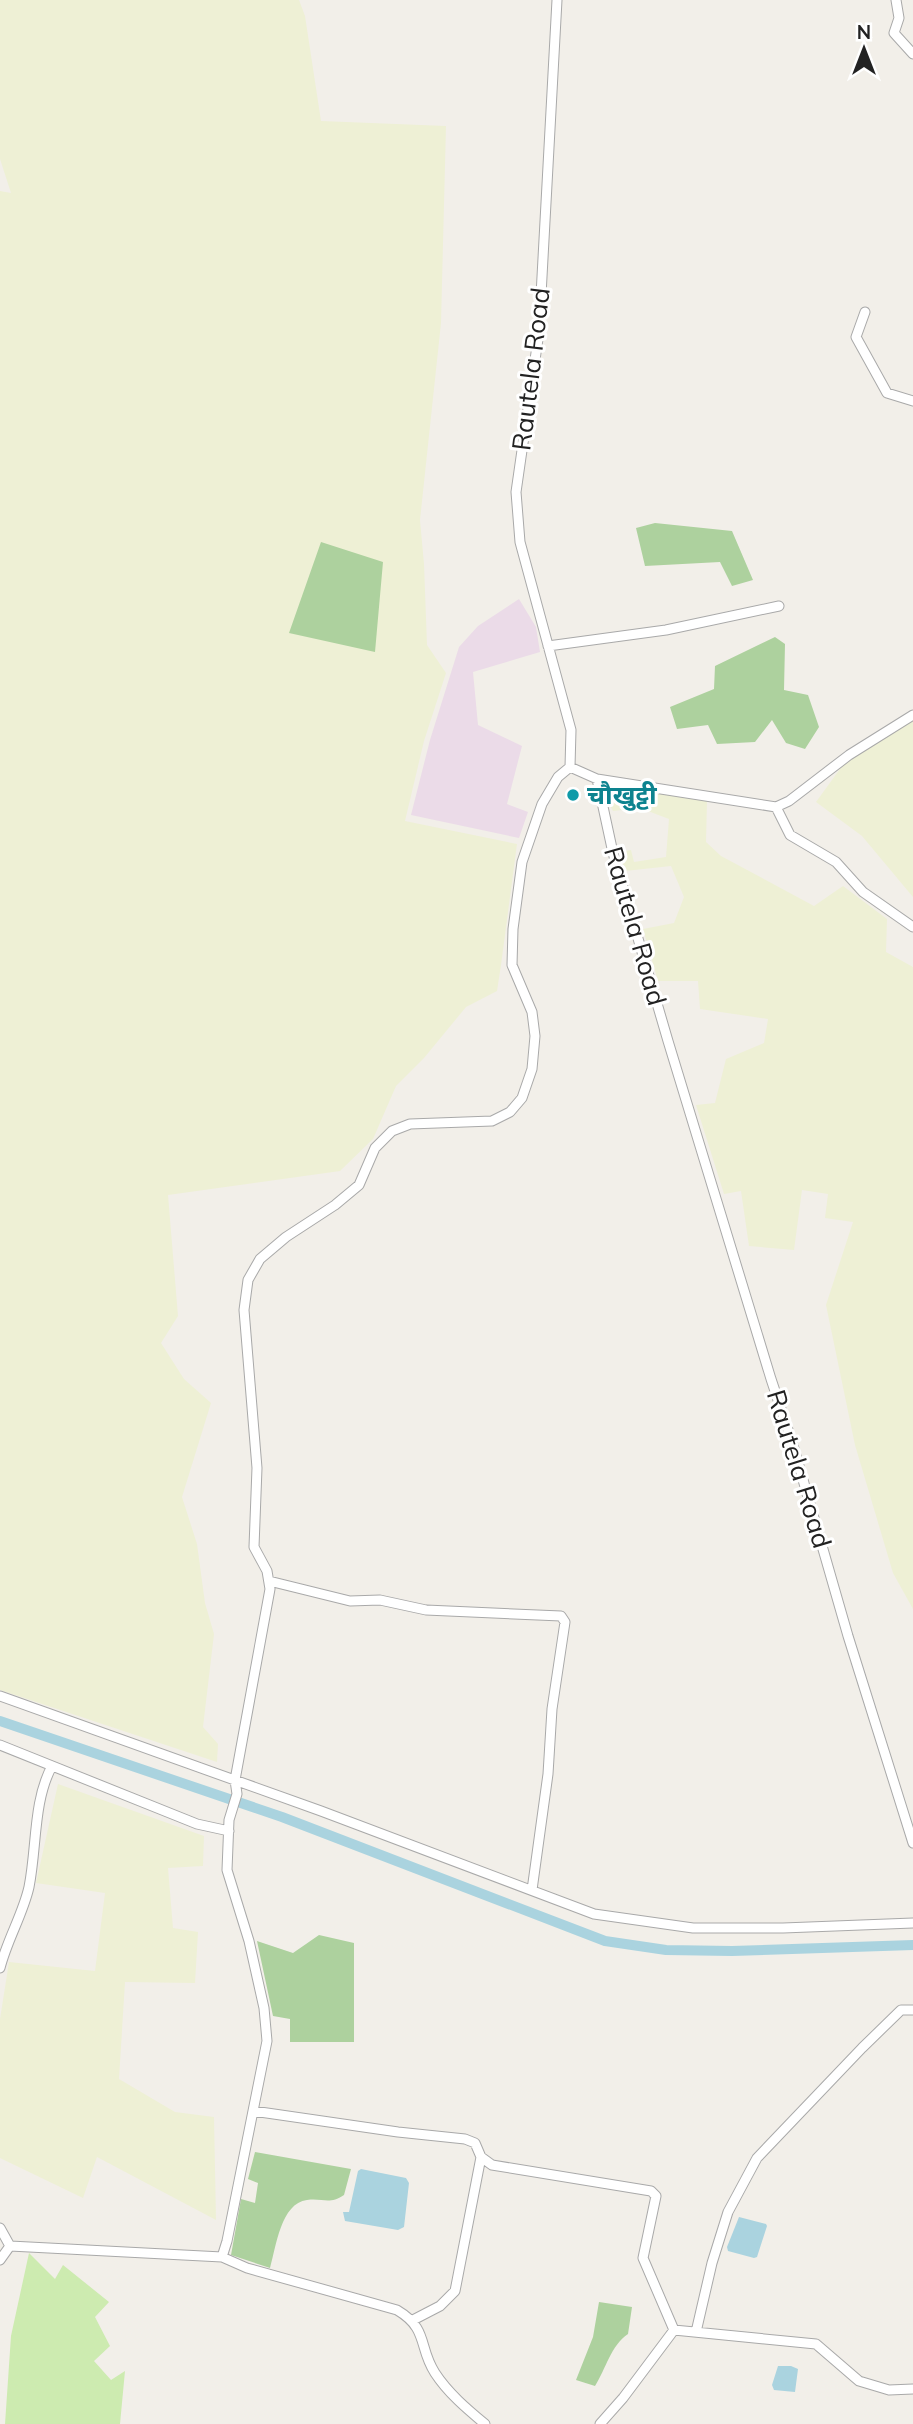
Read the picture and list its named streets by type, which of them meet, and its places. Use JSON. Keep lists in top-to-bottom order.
{
  "streets": {
    "street": ["Rautela Road"]
  },
  "places": ["चौखुट्टी"],
  "north": "top"
}
